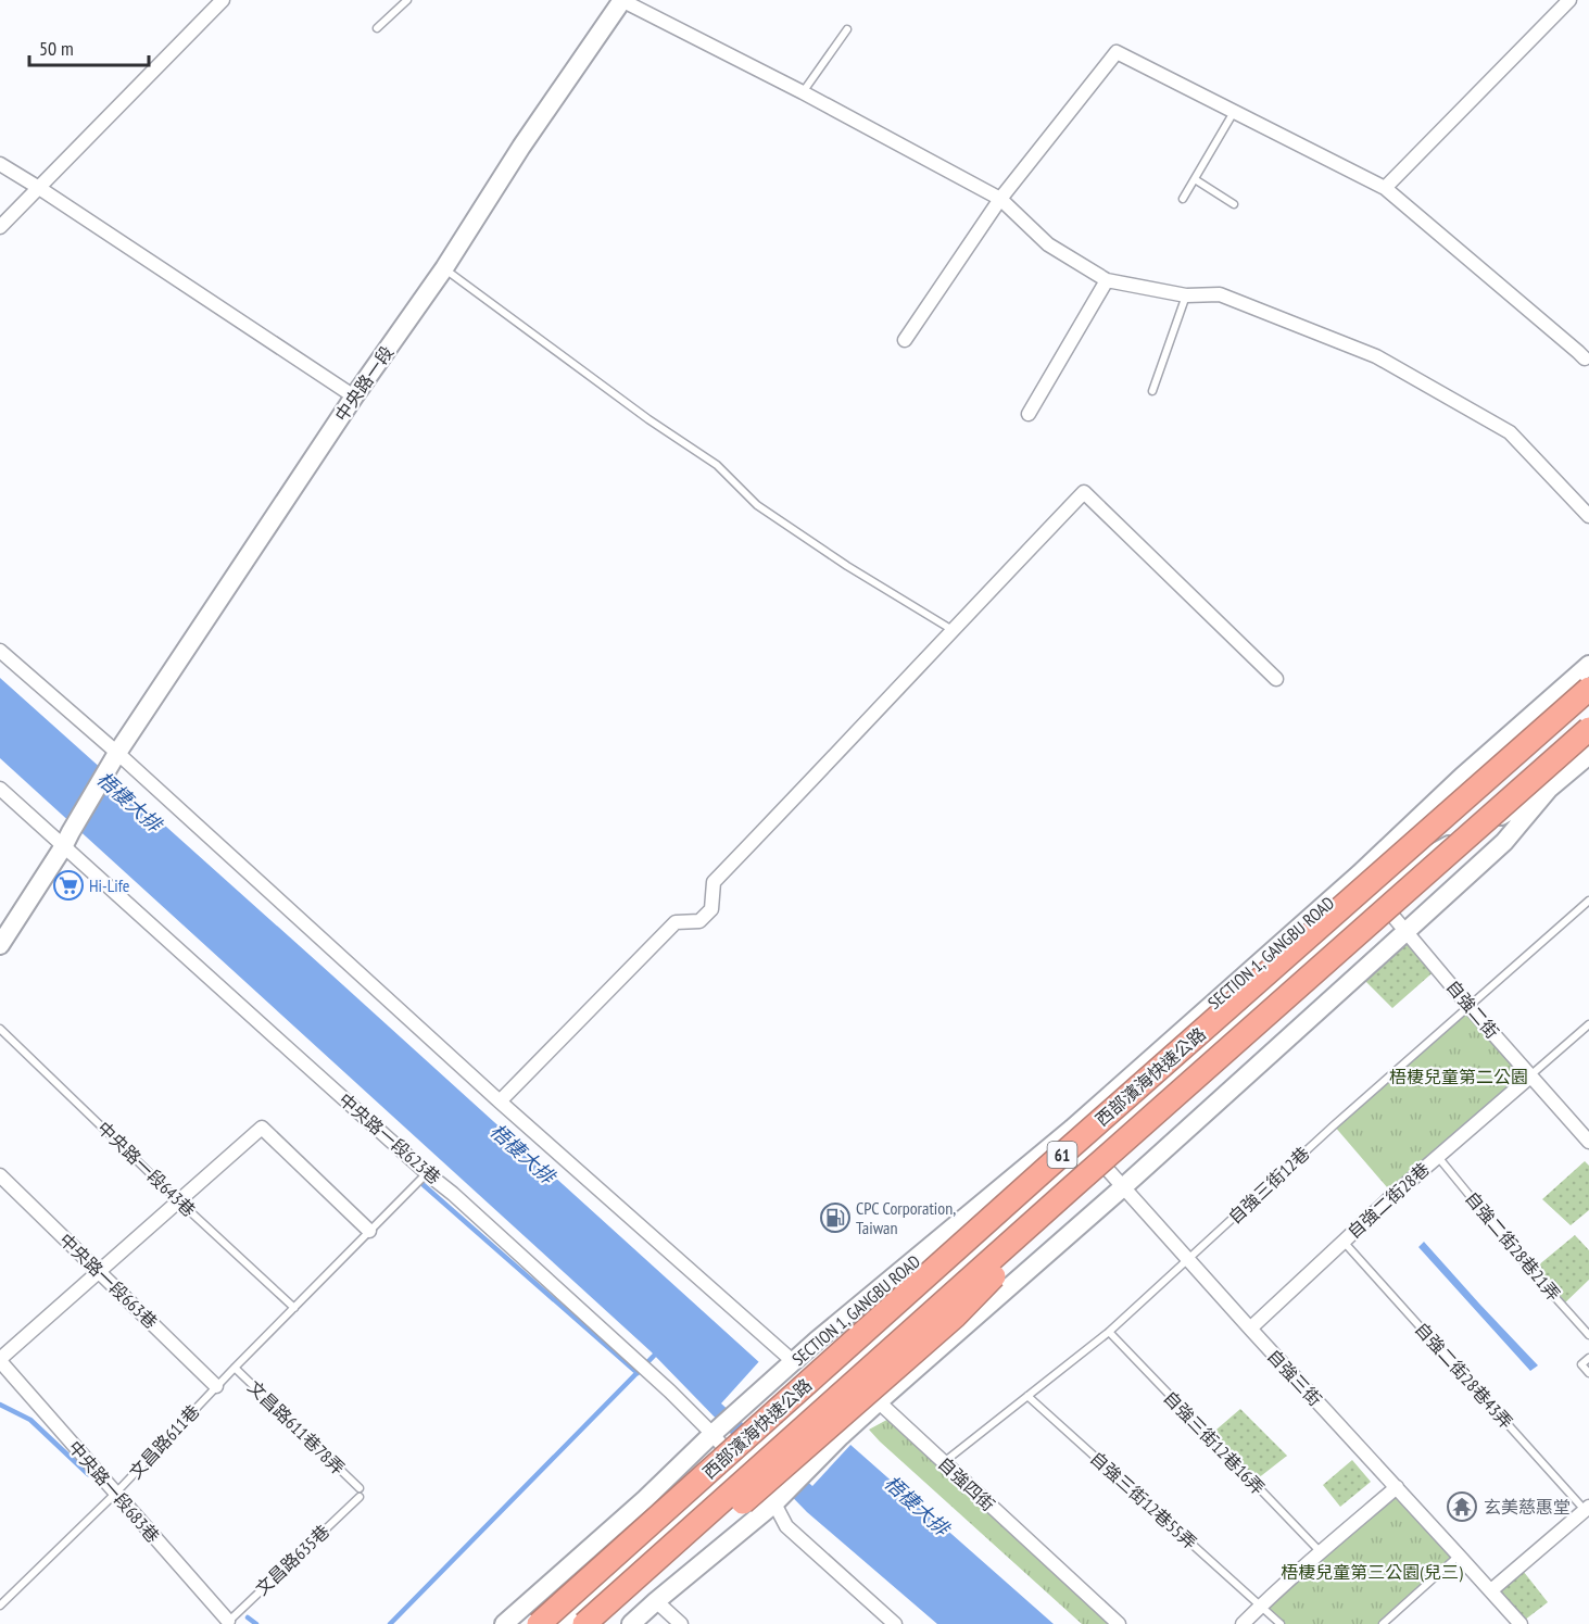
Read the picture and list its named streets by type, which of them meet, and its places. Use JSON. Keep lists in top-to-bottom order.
{
  "streets": {
    "highway": ["西部濱海快速公路", "61"],
    "street": [
      "中央路一段",
      "SECTION 1, GANGBU ROAD",
      "自強二街",
      "中央路一段623巷",
      "自強二街28巷",
      "中央路一段663巷",
      "自強三街",
      "自強四街",
      "中央路一段683巷"
    ],
    "lane": [
      "中央路一段643巷",
      "自強三街12巷",
      "自強二街28巷21弄",
      "自強二街28巷43弄",
      "文昌路611巷78弄",
      "文昌路611巷",
      "自強三街12巷16弄",
      "自強三街12巷55弄",
      "文昌路635巷"
    ]
  },
  "crossings": [
    ["中央路一段", "中央路一段623巷"],
    ["SECTION 1, GANGBU ROAD", "自強二街"],
    ["SECTION 1, GANGBU ROAD", "中央路一段623巷"],
    ["SECTION 1, GANGBU ROAD", "自強三街"],
    ["SECTION 1, GANGBU ROAD", "自強四街"],
    ["自強二街", "自強三街12巷"],
    ["自強二街", "自強二街28巷"],
    ["中央路一段623巷", "文昌路611巷"],
    ["中央路一段643巷", "文昌路611巷"],
    ["自強三街12巷", "自強三街"],
    ["自強三街12巷", "自強三街12巷16弄"],
    ["自強三街12巷", "自強四街"],
    ["自強三街12巷", "自強三街12巷55弄"],
    ["自強二街28巷", "自強二街28巷21弄"],
    ["自強二街28巷", "自強二街28巷43弄"],
    ["自強二街28巷", "自強三街"],
    ["中央路一段663巷", "文昌路611巷"],
    ["文昌路611巷78弄", "文昌路611巷"],
    ["文昌路611巷", "中央路一段683巷"],
    ["中央路一段683巷", "文昌路635巷"]
  ],
  "water": ["梧棲大排"],
  "parks": ["梧棲兒童第二公園", "梧棲兒童第三公園(兒三)"],
  "places": {
    "supermarket": ["Hi-Life"],
    "fuel station": ["CPC Corporation, Taiwan"],
    "temple": ["玄美慈惠堂"]
  },
  "scale_bar": "50 m"
}
